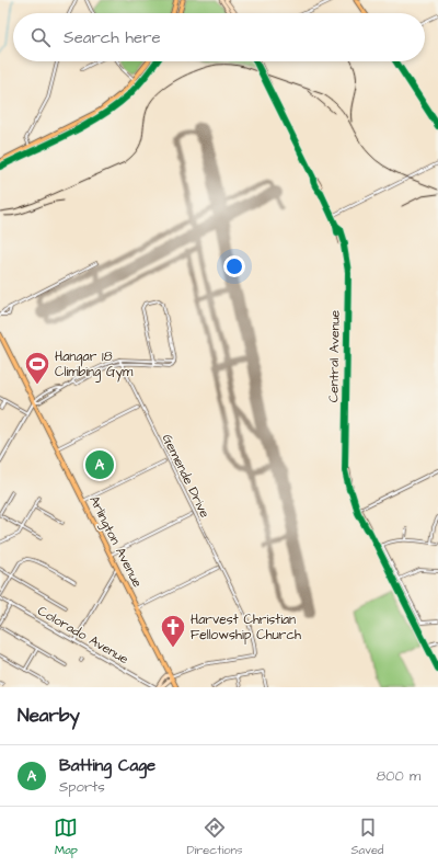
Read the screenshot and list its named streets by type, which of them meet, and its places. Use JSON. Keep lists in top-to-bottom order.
{
  "streets": {
    "main road": ["Central Avenue", "Arlington Avenue"],
    "street": ["Gemende Drive", "Colorado Avenue"]
  },
  "crossings": [
    ["Gemende Drive", "Arlington Avenue"]
  ],
  "places": {
    "sports": ["Hangar 18 Climbing Gym"],
    "church": ["Harvest Christian Fellowship Church"]
  },
  "page": {
    "search": "Search here",
    "pins": "A",
    "heading": "Nearby",
    "list": [
      {
        "mark": "A",
        "name": "Batting Cage",
        "note": "Sports",
        "value": "800 m"
      }
    ],
    "nav": ["Map", "Directions", "Saved"]
  }
}
